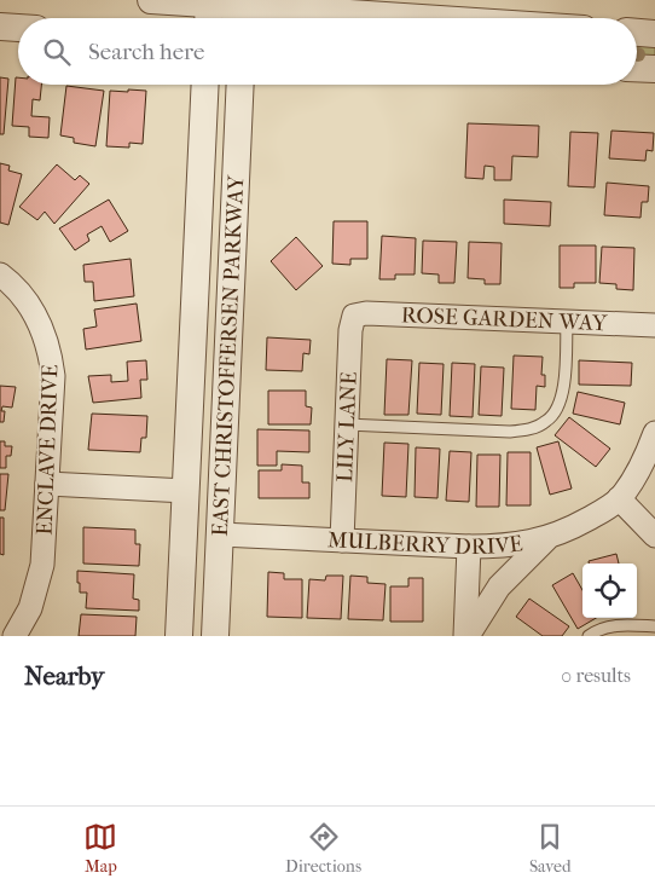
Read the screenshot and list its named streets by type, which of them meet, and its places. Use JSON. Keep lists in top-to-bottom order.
{
  "streets": {
    "street": [
      "ROSE GARDEN WAY",
      "EAST CHRISTOFFERSEN PARKWAY",
      "LILY LANE",
      "ENCLAVE DRIVE",
      "MULBERRY DRIVE"
    ]
  },
  "crossings": [
    ["ROSE GARDEN WAY", "LILY LANE"],
    ["EAST CHRISTOFFERSEN PARKWAY", "MULBERRY DRIVE"],
    ["LILY LANE", "MULBERRY DRIVE"]
  ],
  "page": {
    "search": "Search here",
    "heading": ["Nearby", "0 results"],
    "nav": ["Map", "Directions", "Saved"]
  }
}
